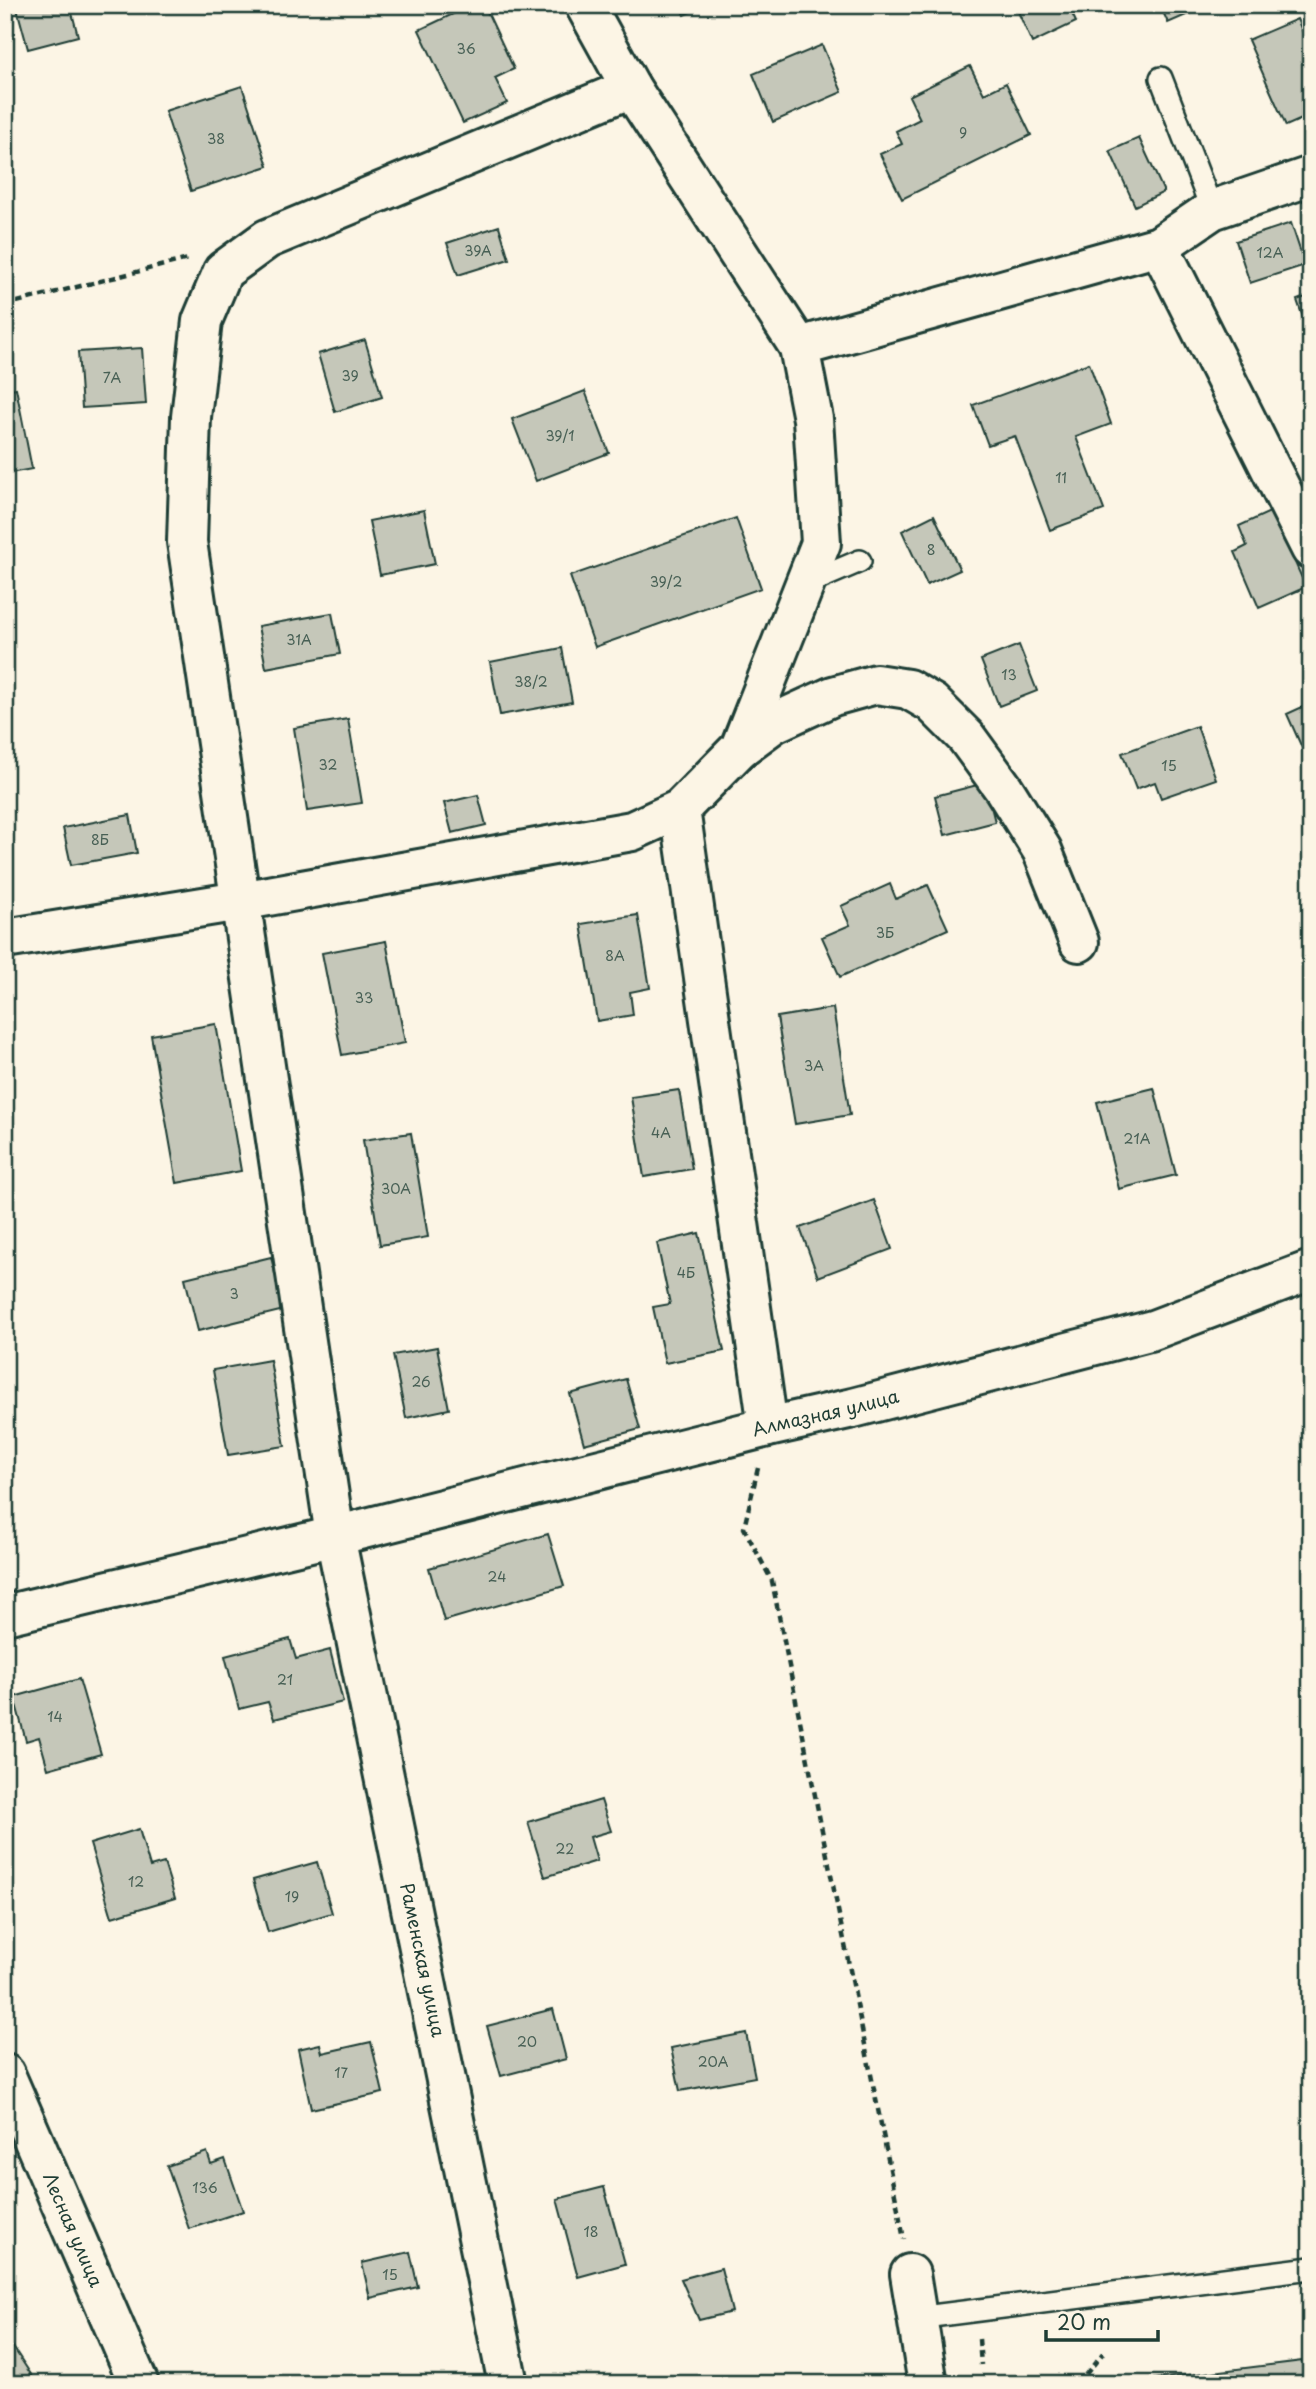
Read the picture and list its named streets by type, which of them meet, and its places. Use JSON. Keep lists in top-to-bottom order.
{
  "streets": {
    "street": ["Алмазная улица", "Раменская улица", "Лесная улица"]
  },
  "crossings": [
    ["Алмазная улица", "Раменская улица"]
  ],
  "house_numbers": [
    "36",
    "9",
    "38",
    "39А",
    "12А",
    "39",
    "7А",
    "39/1",
    "11",
    "8",
    "39/2",
    "31А",
    "13",
    "38/2",
    "32",
    "15",
    "8Б",
    "3Б",
    "8А",
    "33",
    "3А",
    "4А",
    "21А",
    "30А",
    "4Б",
    "3",
    "26",
    "24",
    "21",
    "14",
    "22",
    "12",
    "19",
    "20",
    "20А",
    "17",
    "136",
    "18",
    "15"
  ],
  "scale_bar": "20 m"
}
